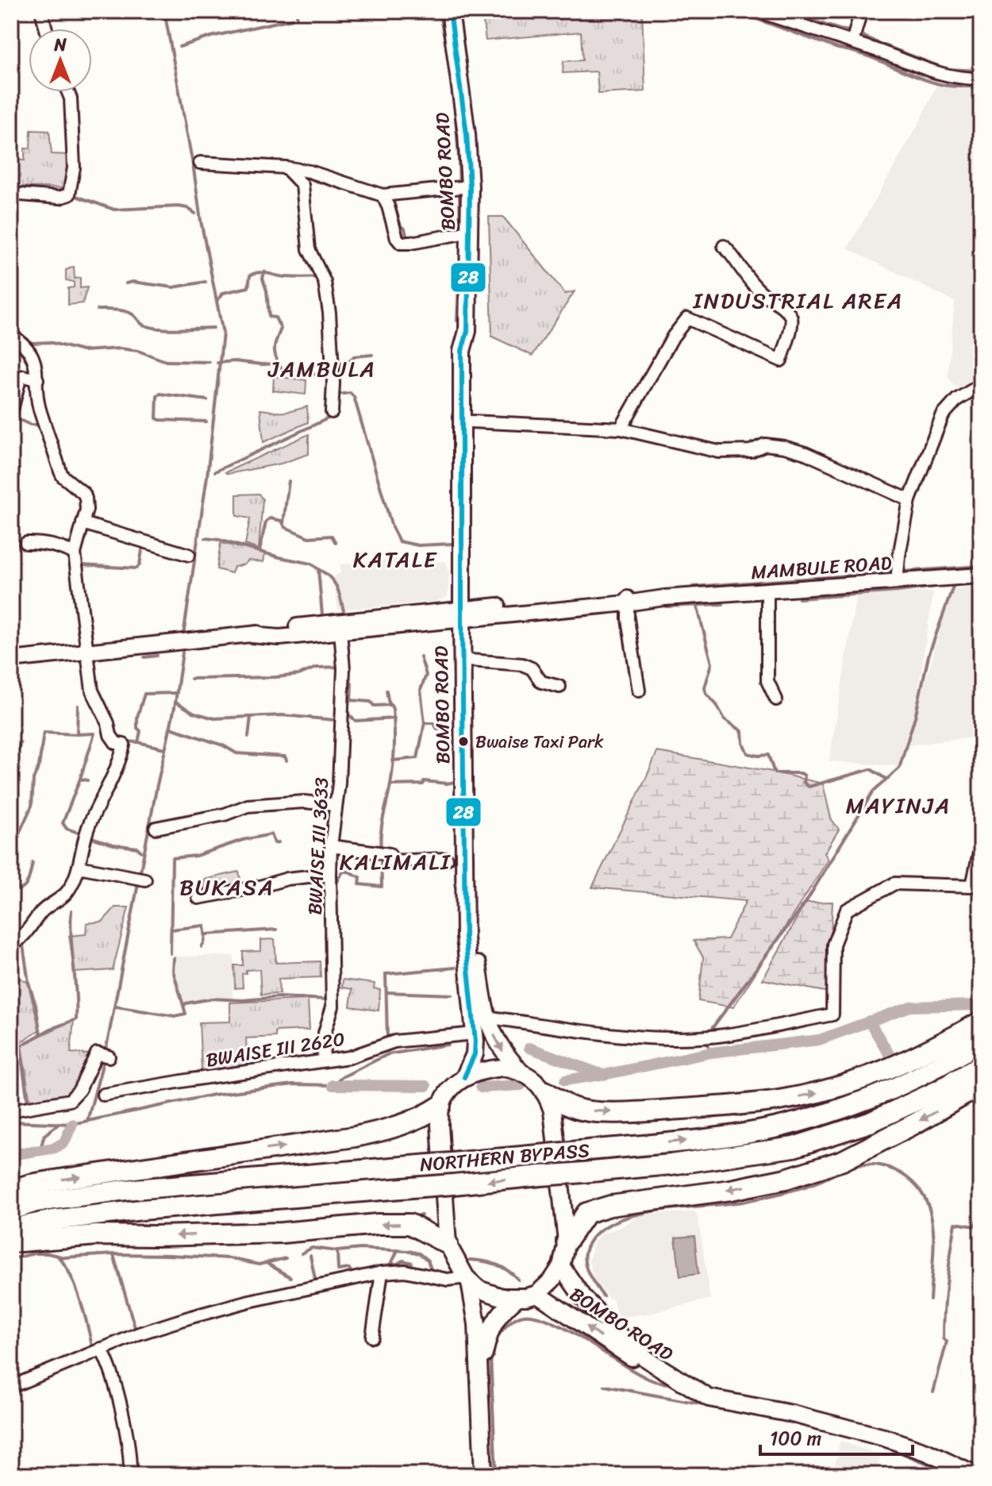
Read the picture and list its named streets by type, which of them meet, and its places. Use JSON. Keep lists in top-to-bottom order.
{
  "streets": {
    "highway": ["NORTHERN BYPASS"],
    "main road": ["BOMBO ROAD", "MAMBULE ROAD"],
    "street": ["BWAISE III 3633", "BWAISE III 2620"]
  },
  "crossings": [
    ["BOMBO ROAD", "MAMBULE ROAD"],
    ["BOMBO ROAD", "BWAISE III 2620"],
    ["BWAISE III 3633", "BWAISE III 2620"]
  ],
  "districts": [
    "INDUSTRIAL AREA",
    "JAMBULA",
    "KATALE",
    "MAYINJA",
    "KALIMALI",
    "BUKASA"
  ],
  "places": ["Bwaise Taxi Park"],
  "lines": ["transit line 28"],
  "scale_bar": "100 m",
  "north": "top"
}
